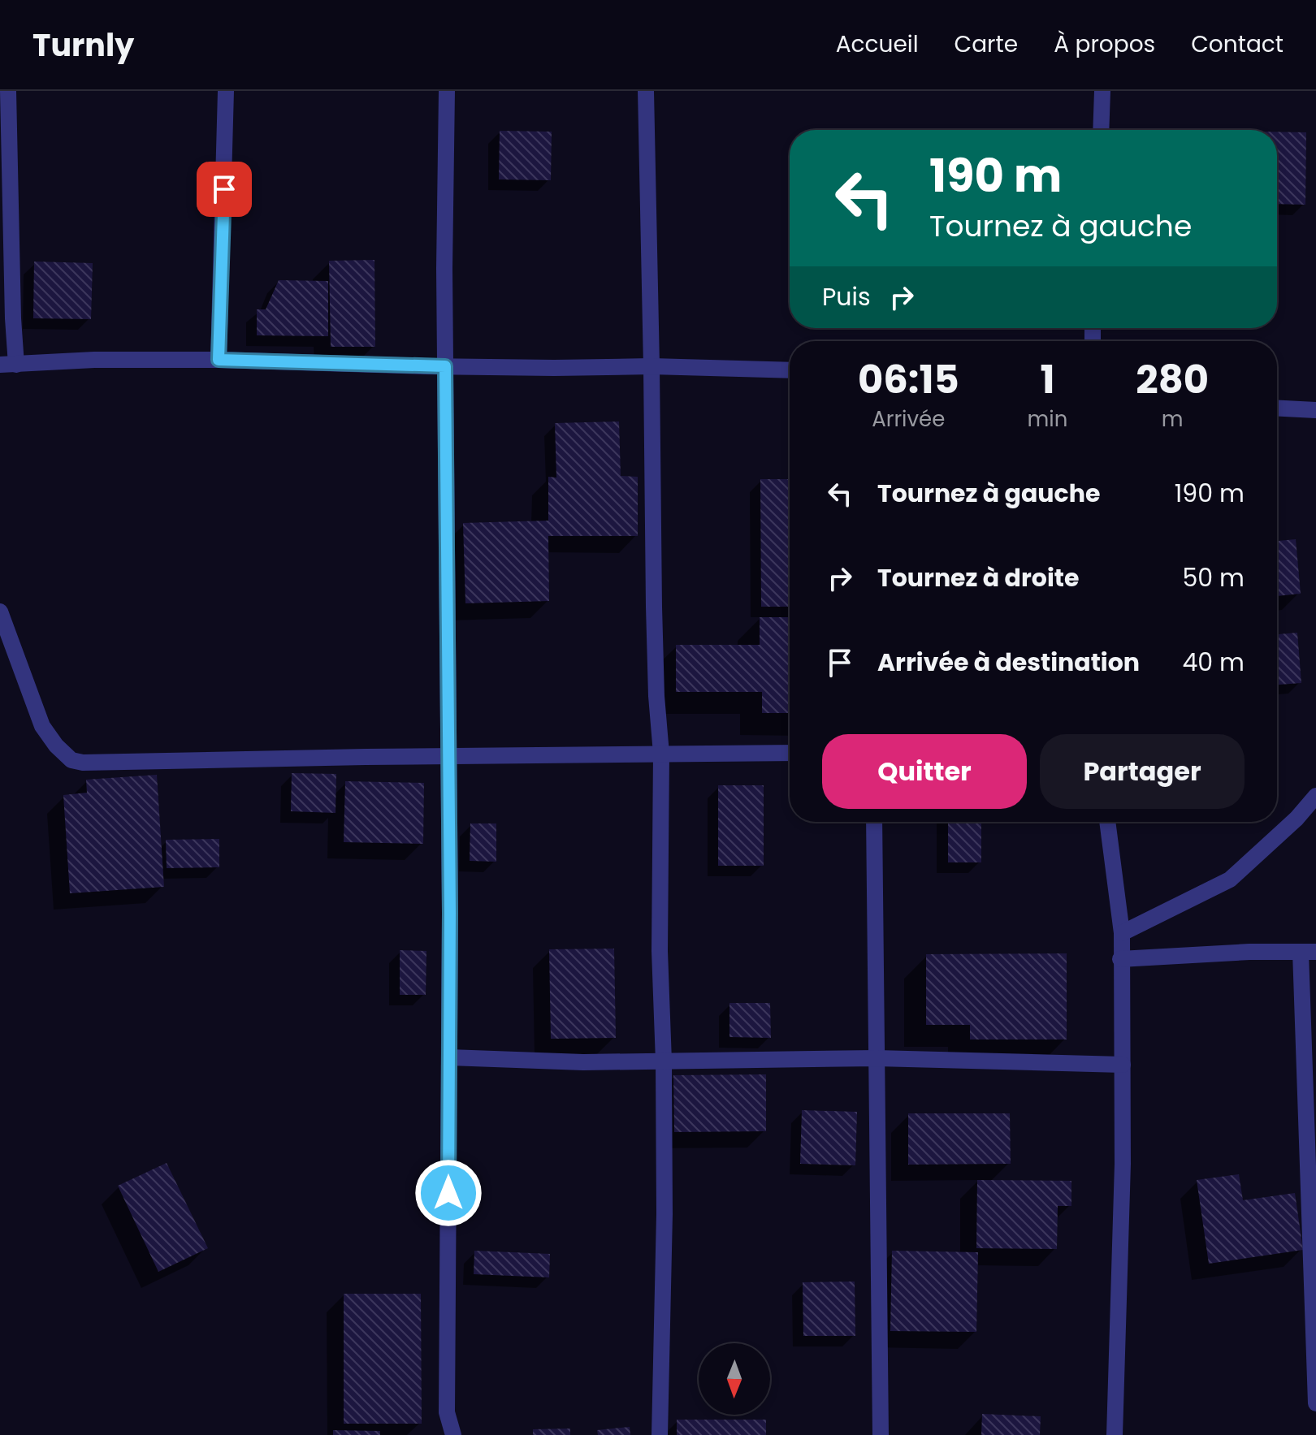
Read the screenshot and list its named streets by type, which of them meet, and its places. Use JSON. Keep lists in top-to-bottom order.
{
  "north": "bottom",
  "page": {
    "header": "Turnly",
    "nav": [
      "Accueil",
      "Carte",
      "À propos",
      "Contact"
    ],
    "turn": ["190 m", "Tournez à gauche"],
    "then": "Puis",
    "eta": [
      "06:15",
      "Arrivée",
      "1",
      "min",
      "280",
      "m"
    ],
    "list": [
      {
        "name": "Tournez à gauche",
        "value": "190 m"
      },
      {
        "name": "Tournez à droite",
        "value": "50 m"
      },
      {
        "name": "Arrivée à destination",
        "value": "40 m"
      }
    ],
    "buttons": ["Quitter", "Partager"]
  }
}
